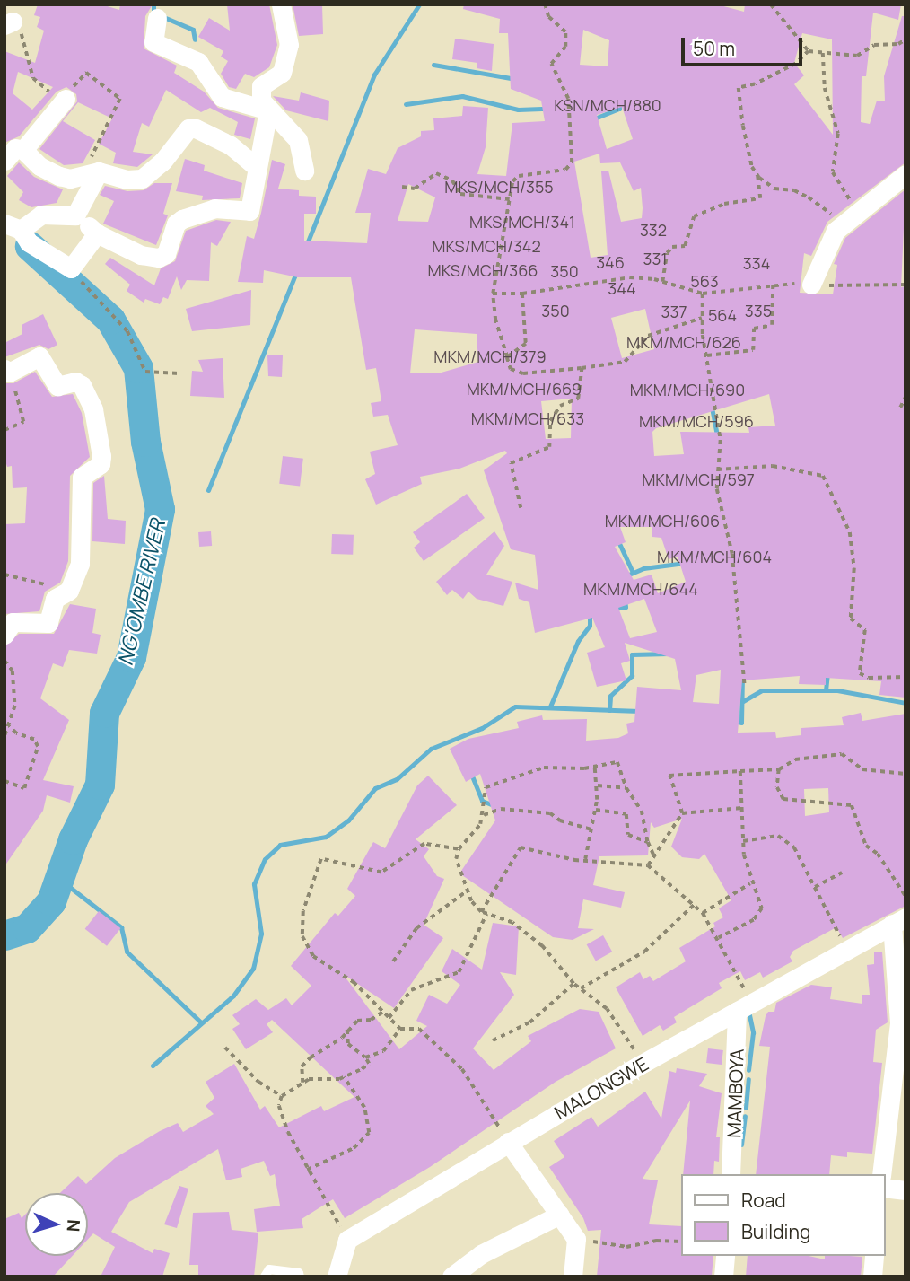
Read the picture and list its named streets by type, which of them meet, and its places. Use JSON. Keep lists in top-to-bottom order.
{
  "streets": {
    "street": ["MALONGWE", "MAMBOYA"]
  },
  "crossings": [
    ["MALONGWE", "MAMBOYA"]
  ],
  "water": ["NG'OMBE RIVER"],
  "house_numbers": [
    "KSN/MCH/880",
    "MKS/MCH/355",
    "MKS/MCH/341",
    "332",
    "MKS/MCH/342",
    "331",
    "346",
    "334",
    "MKS/MCH/366",
    "350",
    "563",
    "344",
    "350",
    "335",
    "337",
    "564",
    "MKM/MCH/626",
    "MKM/MCH/379",
    "MKM/MCH/669",
    "MKM/MCH/690",
    "MKM/MCH/633",
    "MKM/MCH/596",
    "MKM/MCH/597",
    "MKM/MCH/606",
    "MKM/MCH/604",
    "MKM/MCH/644"
  ],
  "legend": ["Road", "Building"],
  "scale_bar": "50 m",
  "north": "right"
}
